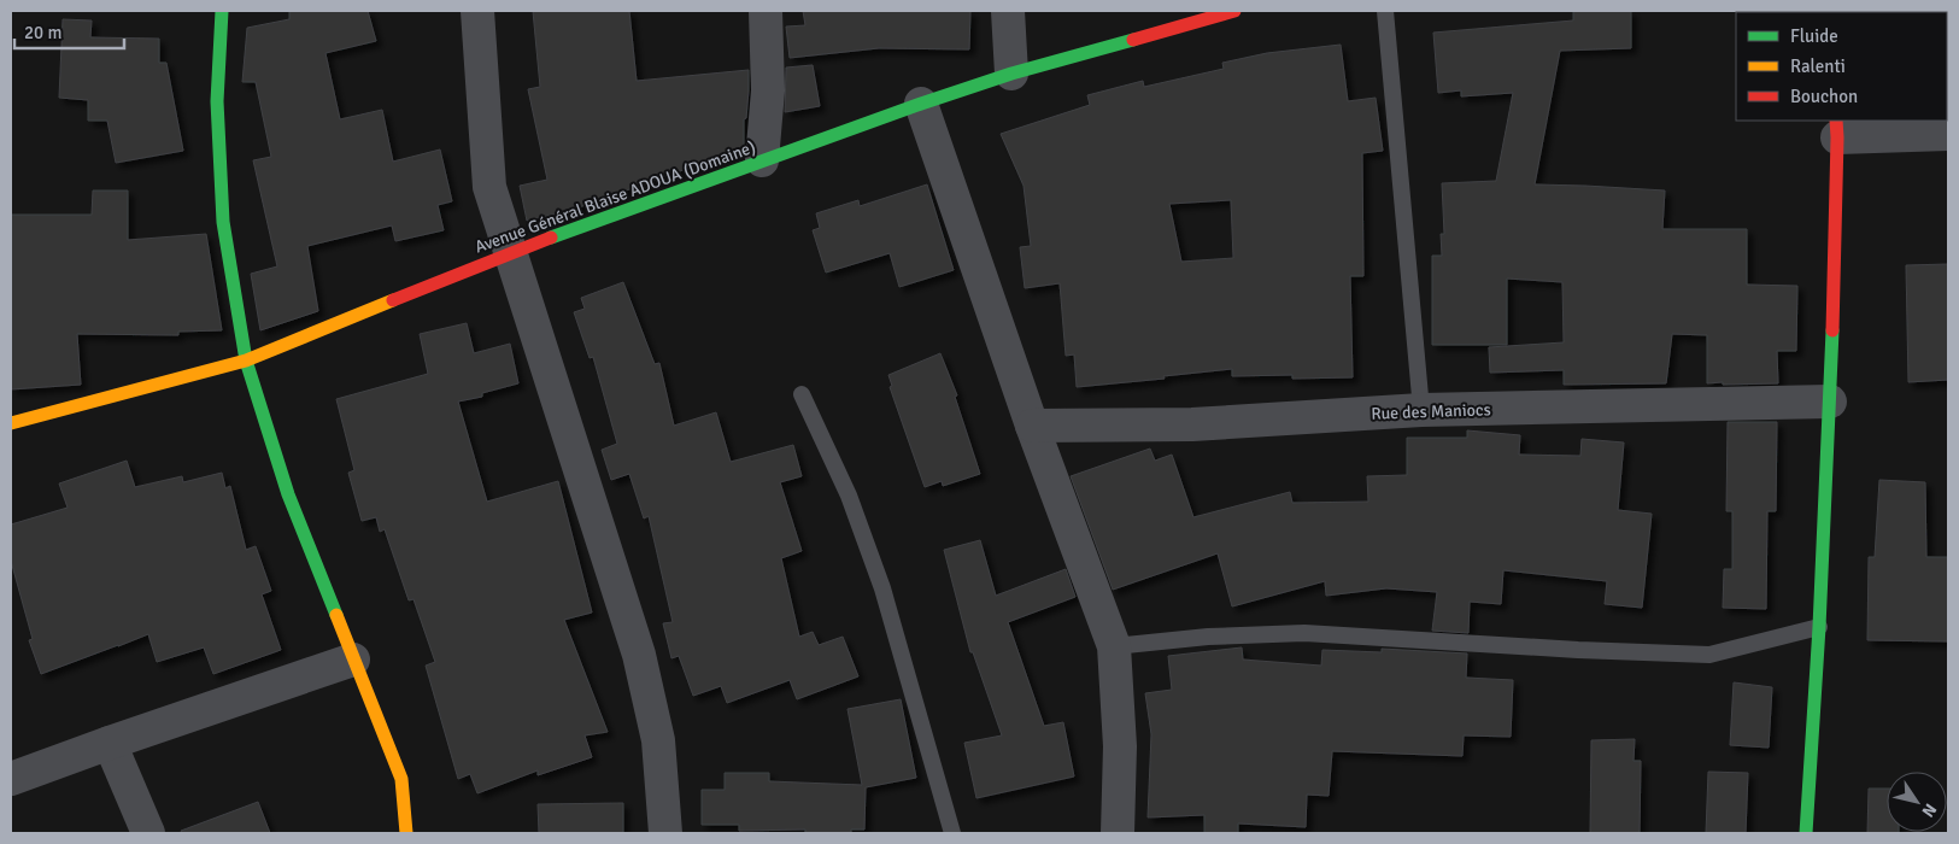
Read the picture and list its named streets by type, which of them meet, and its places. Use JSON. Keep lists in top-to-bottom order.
{
  "streets": {
    "main road": ["Avenue Général Blaise ADOUA (Domaine)"],
    "street": ["Rue des Maniocs"]
  },
  "legend": ["Fluide", "Ralenti", "Bouchon"],
  "scale_bar": "20 m",
  "north": "bottom right"
}
